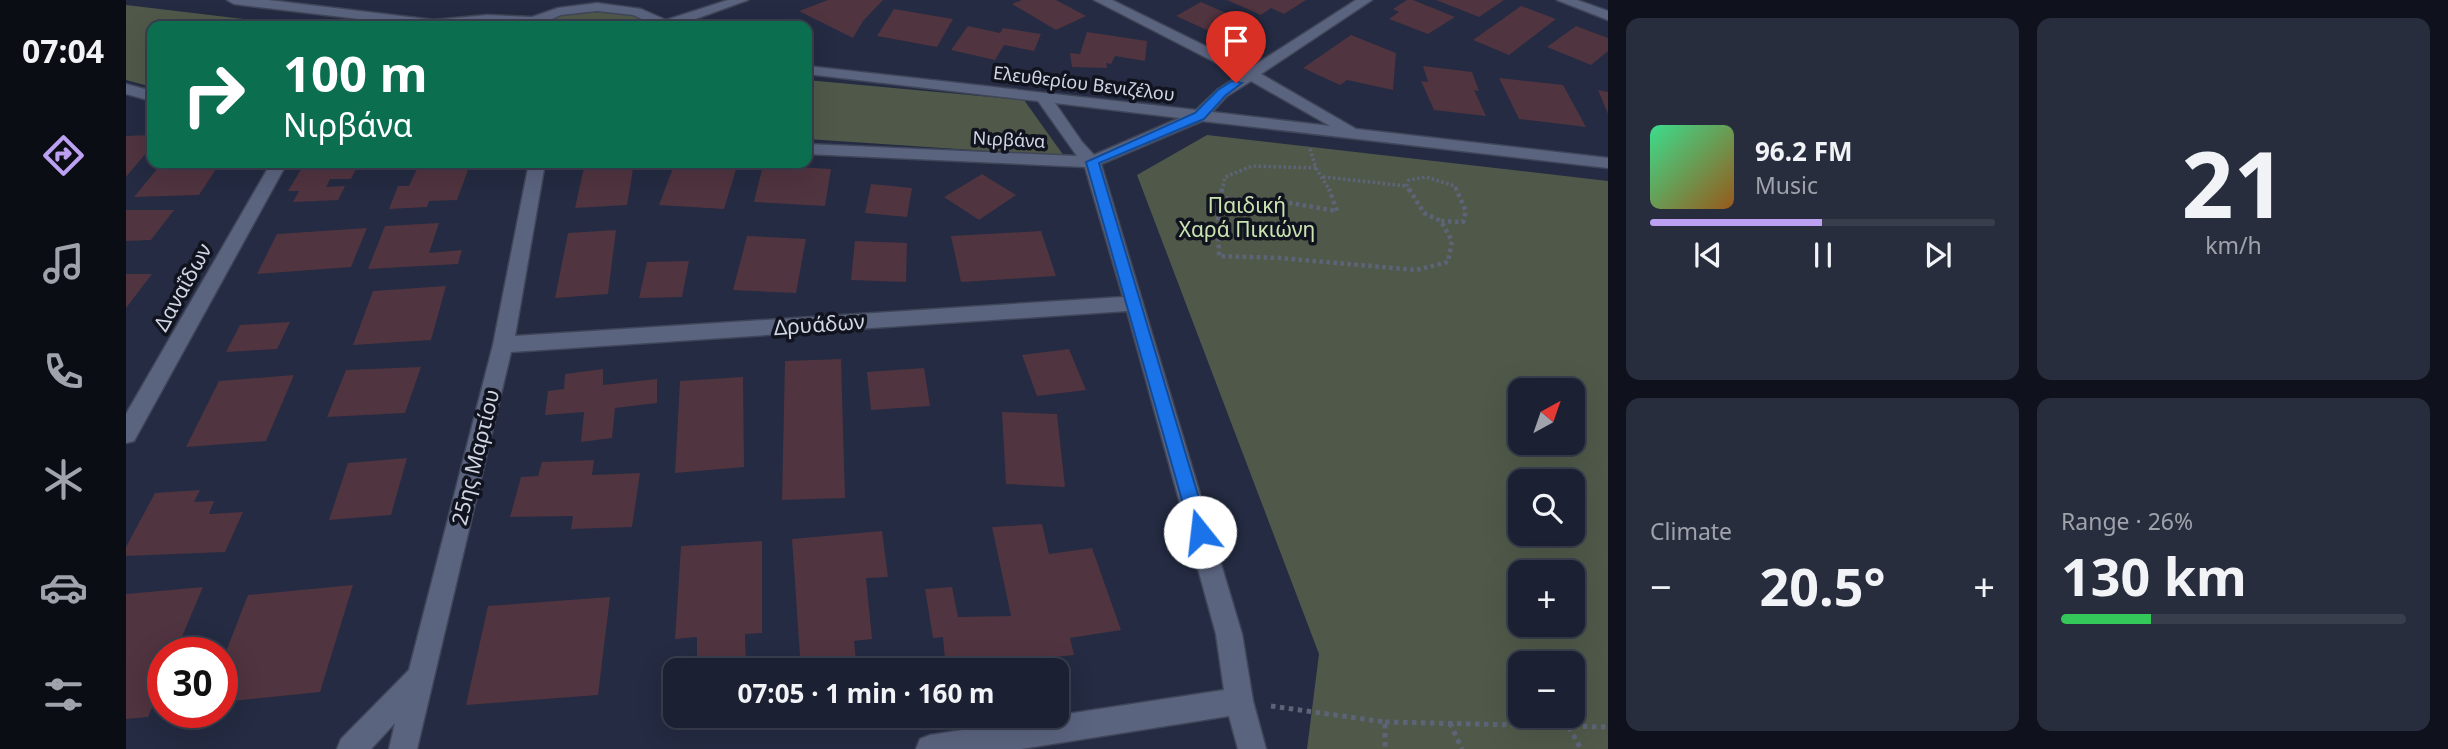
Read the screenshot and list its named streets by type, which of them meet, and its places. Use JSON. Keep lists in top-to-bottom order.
{
  "streets": {
    "street": [
      "Ελευθερίου Βενιζέλου",
      "Νιρβάνα",
      "Δαναΐδων",
      "Δρυάδων",
      "25ης Μαρτίου"
    ]
  },
  "crossings": [
    ["Ελευθερίου Βενιζέλου", "Νιρβάνα"],
    ["Δρυάδων", "25ης Μαρτίου"]
  ],
  "parks": ["Παιδική Χαρά Πικιώνη"],
  "north": "top right",
  "page": {
    "tabs": "07:04",
    "tile": [
      ["21", "km/h"],
      "Climate",
      ["Range · 26%", "130 km"]
    ],
    "turn": ["100 m", "Νιρβάνα"],
    "song": ["96.2 FM", "Music"],
    "map_buttons": ["+", "−"],
    "heat": ["−", "20.5°", "+"],
    "limit": "30",
    "trip": "07:05 · 1 min · 160 m"
  }
}
